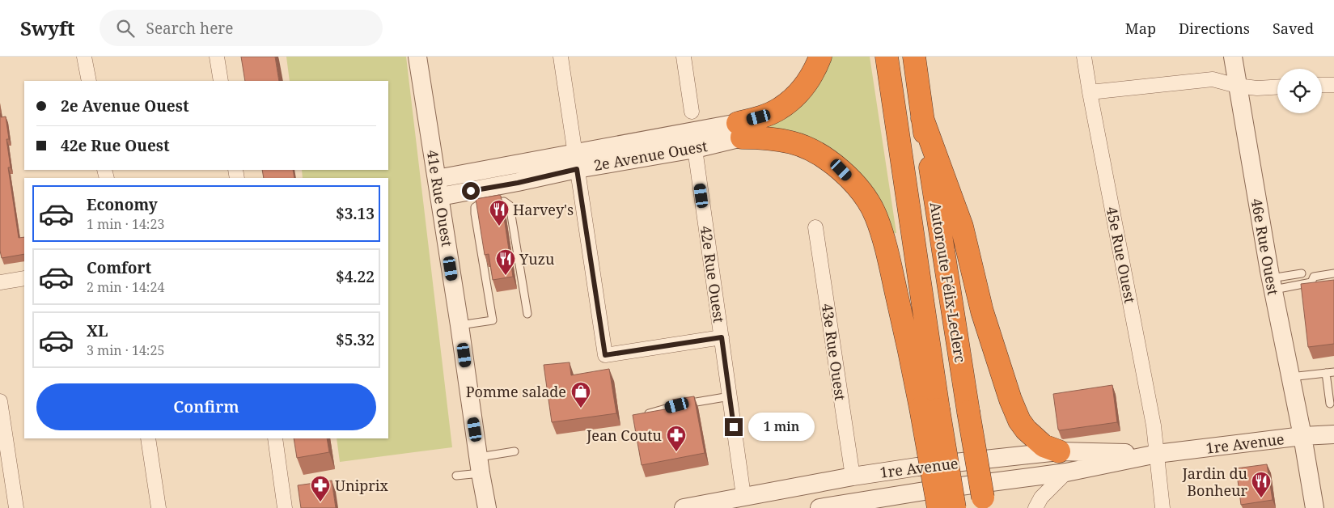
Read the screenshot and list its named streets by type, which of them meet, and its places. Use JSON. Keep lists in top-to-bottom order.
{
  "streets": {
    "highway": ["Autoroute Félix-Leclerc"],
    "street": [
      "2e Avenue Ouest",
      "41e Rue Ouest",
      "46e Rue Ouest",
      "45e Rue Ouest",
      "42e Rue Ouest",
      "43e Rue Ouest",
      "1re Avenue"
    ]
  },
  "crossings": [
    ["2e Avenue Ouest", "41e Rue Ouest"],
    ["2e Avenue Ouest", "42e Rue Ouest"],
    ["46e Rue Ouest", "1re Avenue"],
    ["45e Rue Ouest", "1re Avenue"],
    ["42e Rue Ouest", "1re Avenue"],
    ["43e Rue Ouest", "1re Avenue"]
  ],
  "places": {
    "restaurant": ["Harvey's", "Yuzu", "Jardin du Bonheur"],
    "shop": ["Pomme salade"],
    "pharmacy": ["Jean Coutu", "Uniprix"]
  },
  "page": {
    "header": "Swyft",
    "search": "Search here",
    "nav": ["Map", "Directions", "Saved"],
    "banner": ["2e Avenue Ouest", "42e Rue Ouest"],
    "list": [
      {
        "name": "Economy",
        "note": "1 min · 14:23",
        "value": "$3.13"
      },
      {
        "name": "Comfort",
        "note": "2 min · 14:24",
        "value": "$4.22"
      },
      {
        "name": "XL",
        "note": "3 min · 14:25",
        "value": "$5.32"
      }
    ],
    "buttons": "Confirm",
    "bubble": "1 min"
  }
}
